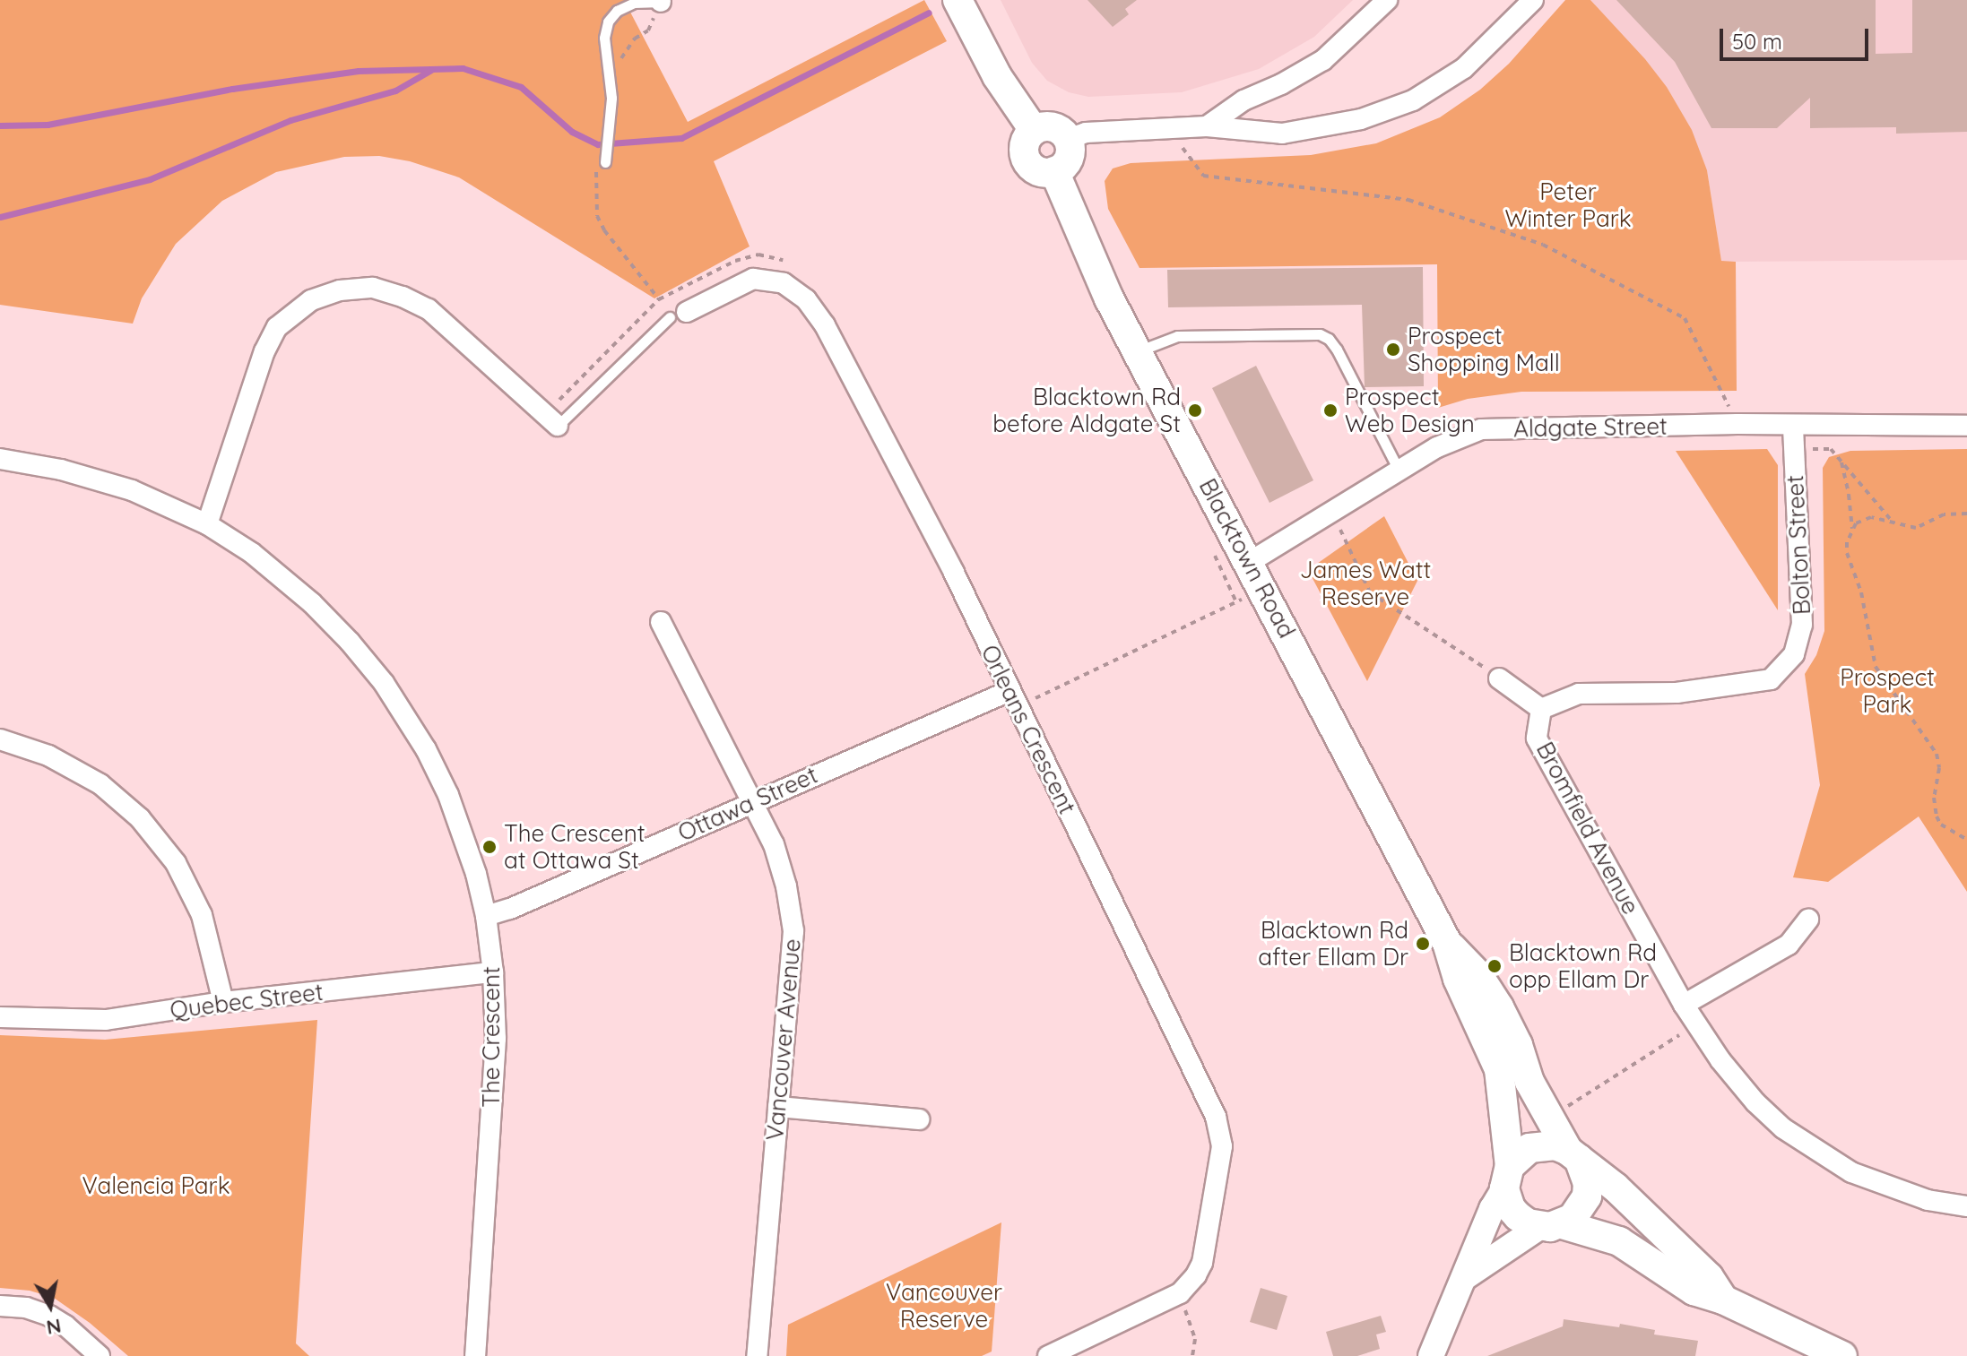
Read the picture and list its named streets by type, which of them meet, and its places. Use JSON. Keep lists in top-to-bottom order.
{
  "streets": {
    "main road": ["Blacktown Road"],
    "street": [
      "Aldgate Street",
      "Bolton Street",
      "Orleans Crescent",
      "Ottawa Street",
      "Bromfield Avenue",
      "Quebec Street",
      "The Crescent",
      "Vancouver Avenue"
    ]
  },
  "crossings": [
    ["Aldgate Street", "Bolton Street"],
    ["Aldgate Street", "Blacktown Road"],
    ["Bolton Street", "Bromfield Avenue"],
    ["Orleans Crescent", "Ottawa Street"],
    ["Ottawa Street", "The Crescent"],
    ["Ottawa Street", "Vancouver Avenue"],
    ["Quebec Street", "The Crescent"]
  ],
  "parks": [
    "Peter Winter Park",
    "James Watt Reserve",
    "Prospect Park",
    "Valencia Park",
    "Vancouver Reserve"
  ],
  "places": [
    "Prospect Shopping Mall",
    "Blacktown Rd before Aldgate St",
    "Prospect Web Design",
    "The Crescent at Ottawa St",
    "Blacktown Rd after Ellam Dr",
    "Blacktown Rd opp Ellam Dr"
  ],
  "scale_bar": "50 m",
  "north": "bottom"
}
